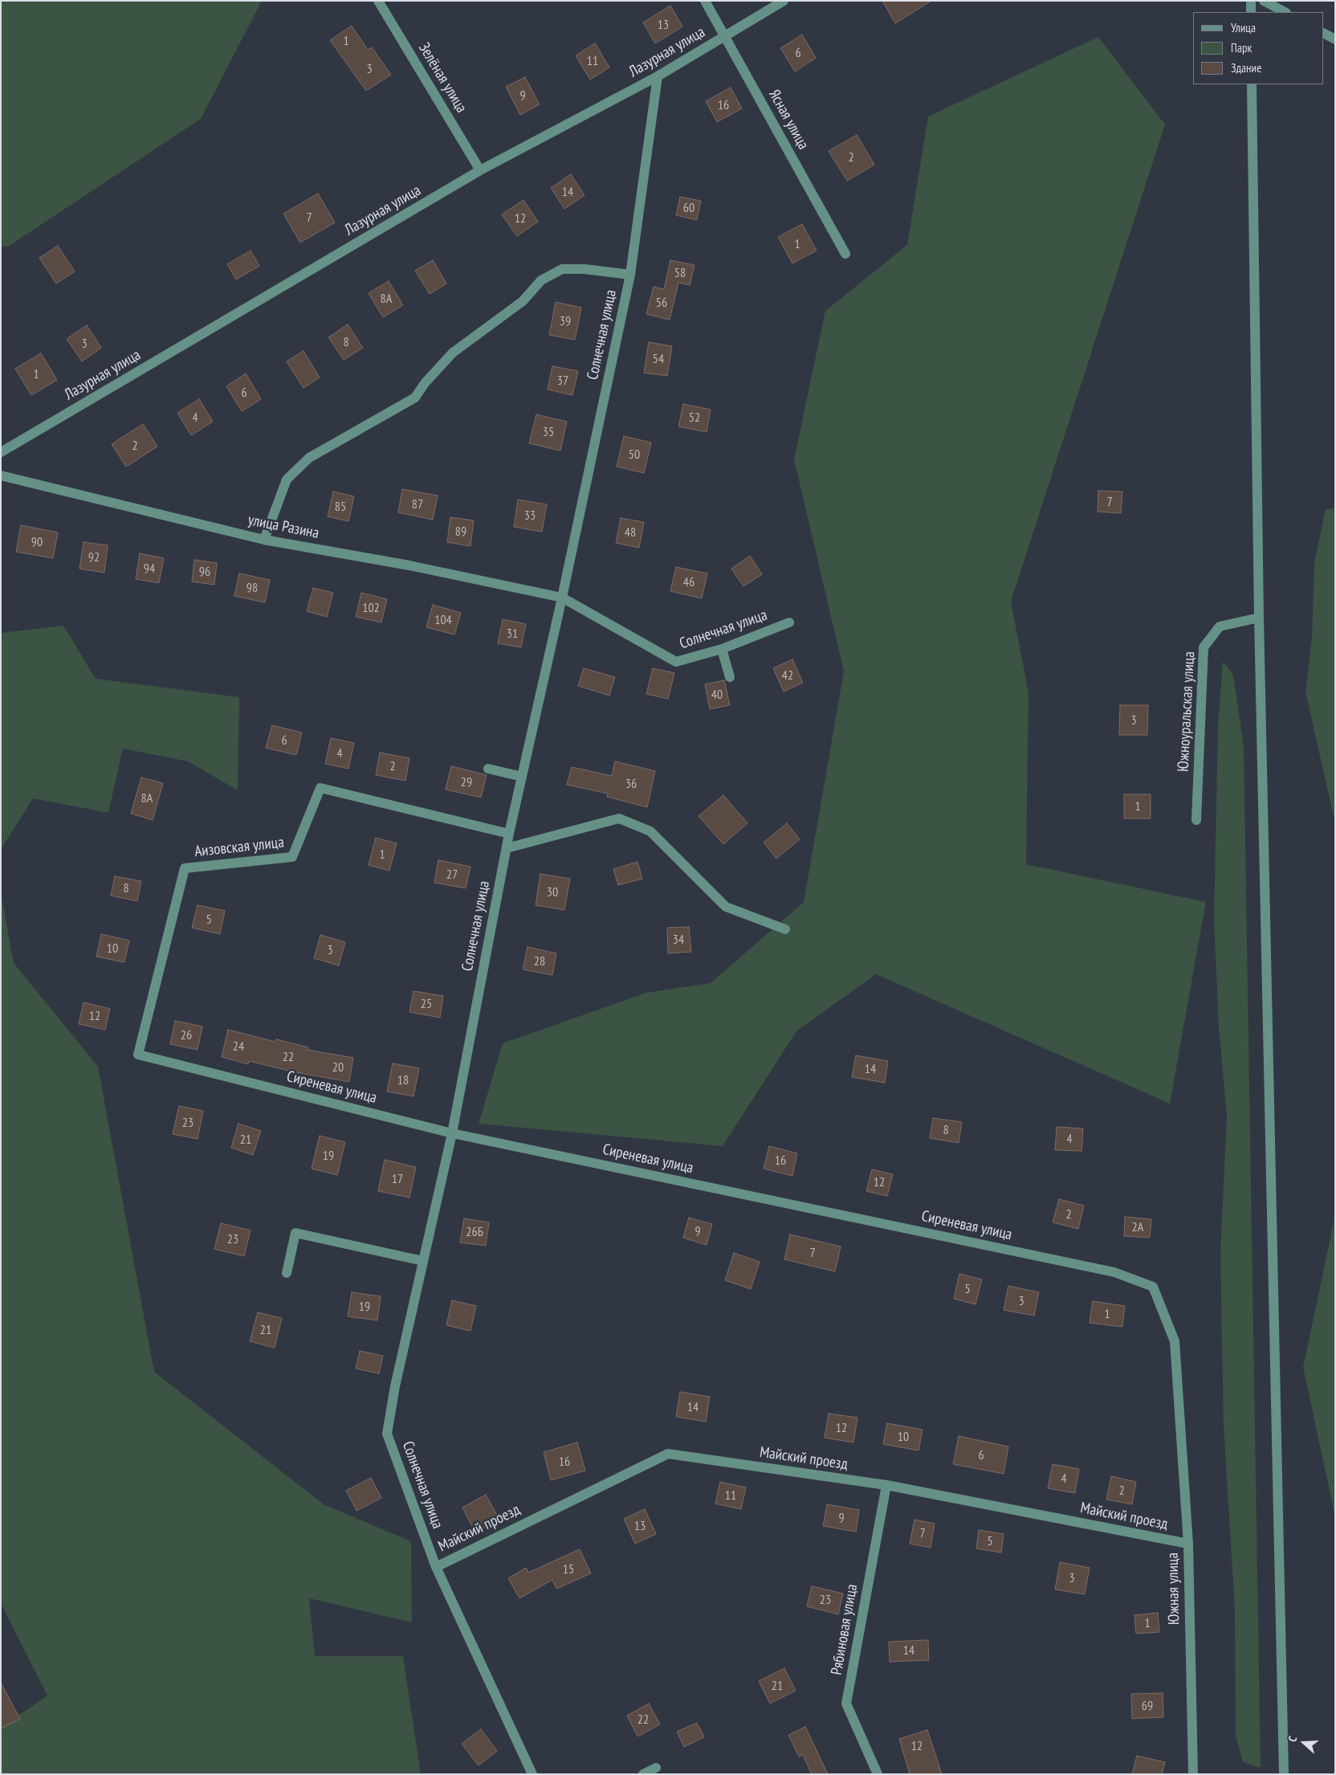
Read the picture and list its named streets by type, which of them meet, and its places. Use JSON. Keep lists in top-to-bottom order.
{
  "streets": {
    "street": [
      "Лазурная улица",
      "Зелёная улица",
      "Ясная улица",
      "Солнечная улица",
      "улица Разина",
      "Южноуральская улица",
      "Аизовская улица",
      "Сиреневая улица",
      "Майский проезд",
      "Южная улица",
      "Рябиновая улица"
    ]
  },
  "crossings": [
    ["Лазурная улица", "Зелёная улица"],
    ["Лазурная улица", "Ясная улица"],
    ["Лазурная улица", "Солнечная улица"],
    ["Солнечная улица", "улица Разина"],
    ["Солнечная улица", "Аизовская улица"],
    ["Солнечная улица", "Сиреневая улица"],
    ["Солнечная улица", "Майский проезд"],
    ["Аизовская улица", "Сиреневая улица"],
    ["Сиреневая улица", "Южная улица"],
    ["Майский проезд", "Южная улица"],
    ["Майский проезд", "Рябиновая улица"]
  ],
  "house_numbers": [
    "13",
    "1",
    "6",
    "11",
    "3",
    "9",
    "16",
    "2",
    "14",
    "60",
    "7",
    "12",
    "1",
    "58",
    "8А",
    "56",
    "39",
    "8",
    "3",
    "54",
    "1",
    "37",
    "6",
    "4",
    "52",
    "35",
    "2",
    "50",
    "7",
    "87",
    "85",
    "33",
    "89",
    "48",
    "90",
    "92",
    "94",
    "96",
    "46",
    "98",
    "102",
    "104",
    "31",
    "42",
    "40",
    "3",
    "6",
    "4",
    "2",
    "29",
    "36",
    "8А",
    "1",
    "1",
    "27",
    "8",
    "30",
    "5",
    "34",
    "10",
    "3",
    "28",
    "25",
    "12",
    "26",
    "24",
    "22",
    "20",
    "14",
    "18",
    "23",
    "8",
    "4",
    "21",
    "19",
    "16",
    "17",
    "12",
    "2",
    "2А",
    "9",
    "26Б",
    "23",
    "7",
    "5",
    "3",
    "19",
    "1",
    "21",
    "14",
    "12",
    "10",
    "6",
    "16",
    "4",
    "2",
    "11",
    "9",
    "13",
    "7",
    "5",
    "15",
    "3",
    "23",
    "1",
    "14",
    "21",
    "69",
    "22",
    "12"
  ],
  "legend": ["Улица", "Парк", "Здание"],
  "north": "left"
}
